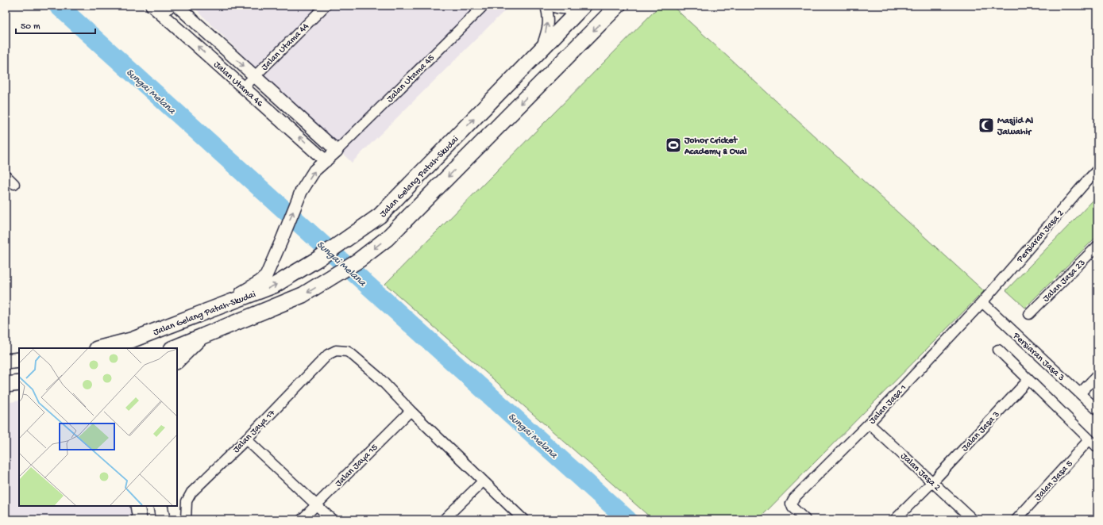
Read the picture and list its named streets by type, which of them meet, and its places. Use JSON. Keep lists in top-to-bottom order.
{
  "streets": {
    "main road": ["Jalan Gelang Patah-Skudai"],
    "street": [
      "Jalan Utama 44",
      "Jalan Utama 45",
      "Jalan Utama 46",
      "Persiaran Jasa 2",
      "Jalan Jasa 23",
      "Persiaran Jasa 3",
      "Jalan Jasa 1",
      "Jalan Jaya 17",
      "Jalan Jasa 3",
      "Jalan Jaya 15",
      "Jalan Jasa 2",
      "Jalan Jasa 5"
    ]
  },
  "crossings": [
    ["Jalan Utama 44", "Jalan Utama 46"],
    ["Jalan Utama 45", "Jalan Utama 46"],
    ["Persiaran Jasa 2", "Persiaran Jasa 3"],
    ["Persiaran Jasa 2", "Jalan Jasa 1"],
    ["Persiaran Jasa 3", "Jalan Jasa 1"],
    ["Jalan Jasa 1", "Jalan Jasa 2"],
    ["Jalan Jaya 17", "Jalan Jaya 15"],
    ["Jalan Jasa 3", "Jalan Jasa 2"]
  ],
  "water": ["Sungai Melana"],
  "places": {
    "mosque": ["Masjid Al Jawahir"],
    "sports": ["Johor Cricket Academy & Oval"]
  },
  "scale_bar": "50 m"
}
